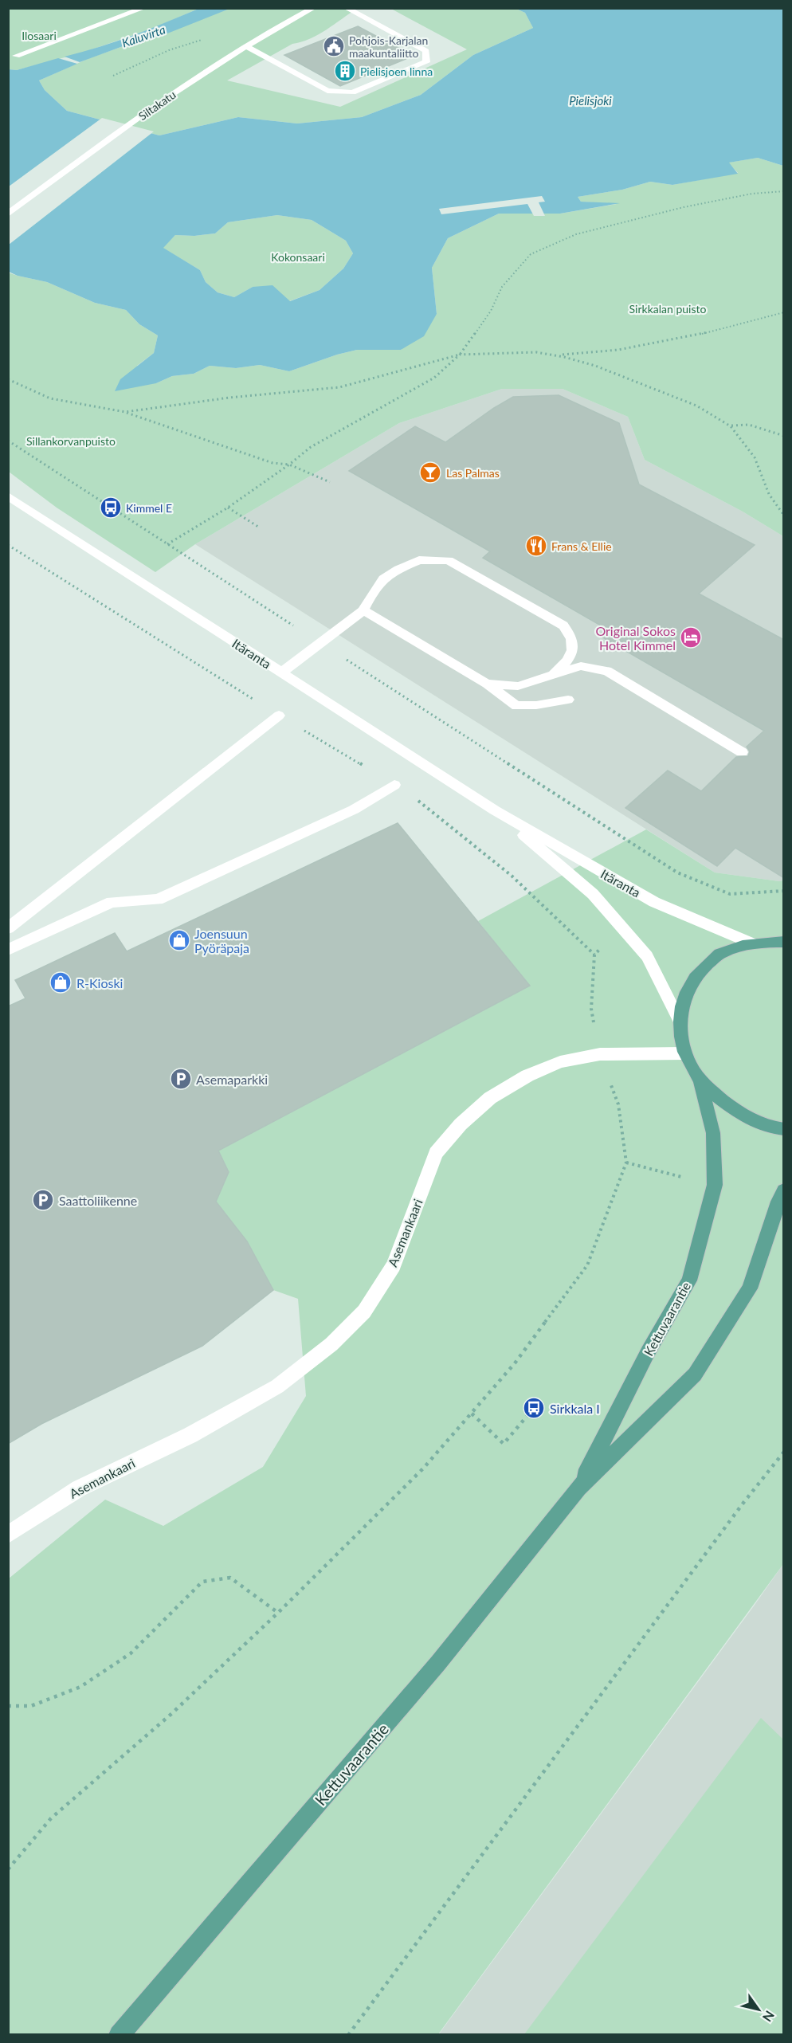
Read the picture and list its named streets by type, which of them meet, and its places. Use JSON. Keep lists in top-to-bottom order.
{
  "streets": {
    "main road": ["Kettuvaarantie"],
    "street": ["Siltakatu", "Itäranta", "Asemankaari"]
  },
  "water": ["Kaluvirta", "Pielisjoki"],
  "parks": [
    "Ilosaari",
    "Kokonsaari",
    "Sirkkalan puisto",
    "Sillankorvanpuisto"
  ],
  "places": {
    "public building": ["Pohjois-Karjalan maakuntaliitto"],
    "building": ["Pielisjoen linna"],
    "bar": ["Las Palmas"],
    "bus stop": ["Kimmel E", "Sirkkala I"],
    "restaurant": ["Frans & Ellie"],
    "hotel": ["Original Sokos Hotel Kimmel"],
    "shop": ["Joensuun Pyöräpaja", "R-Kioski"],
    "parking": ["Asemaparkki", "Saattoliikenne"]
  },
  "north": "bottom right"
}
